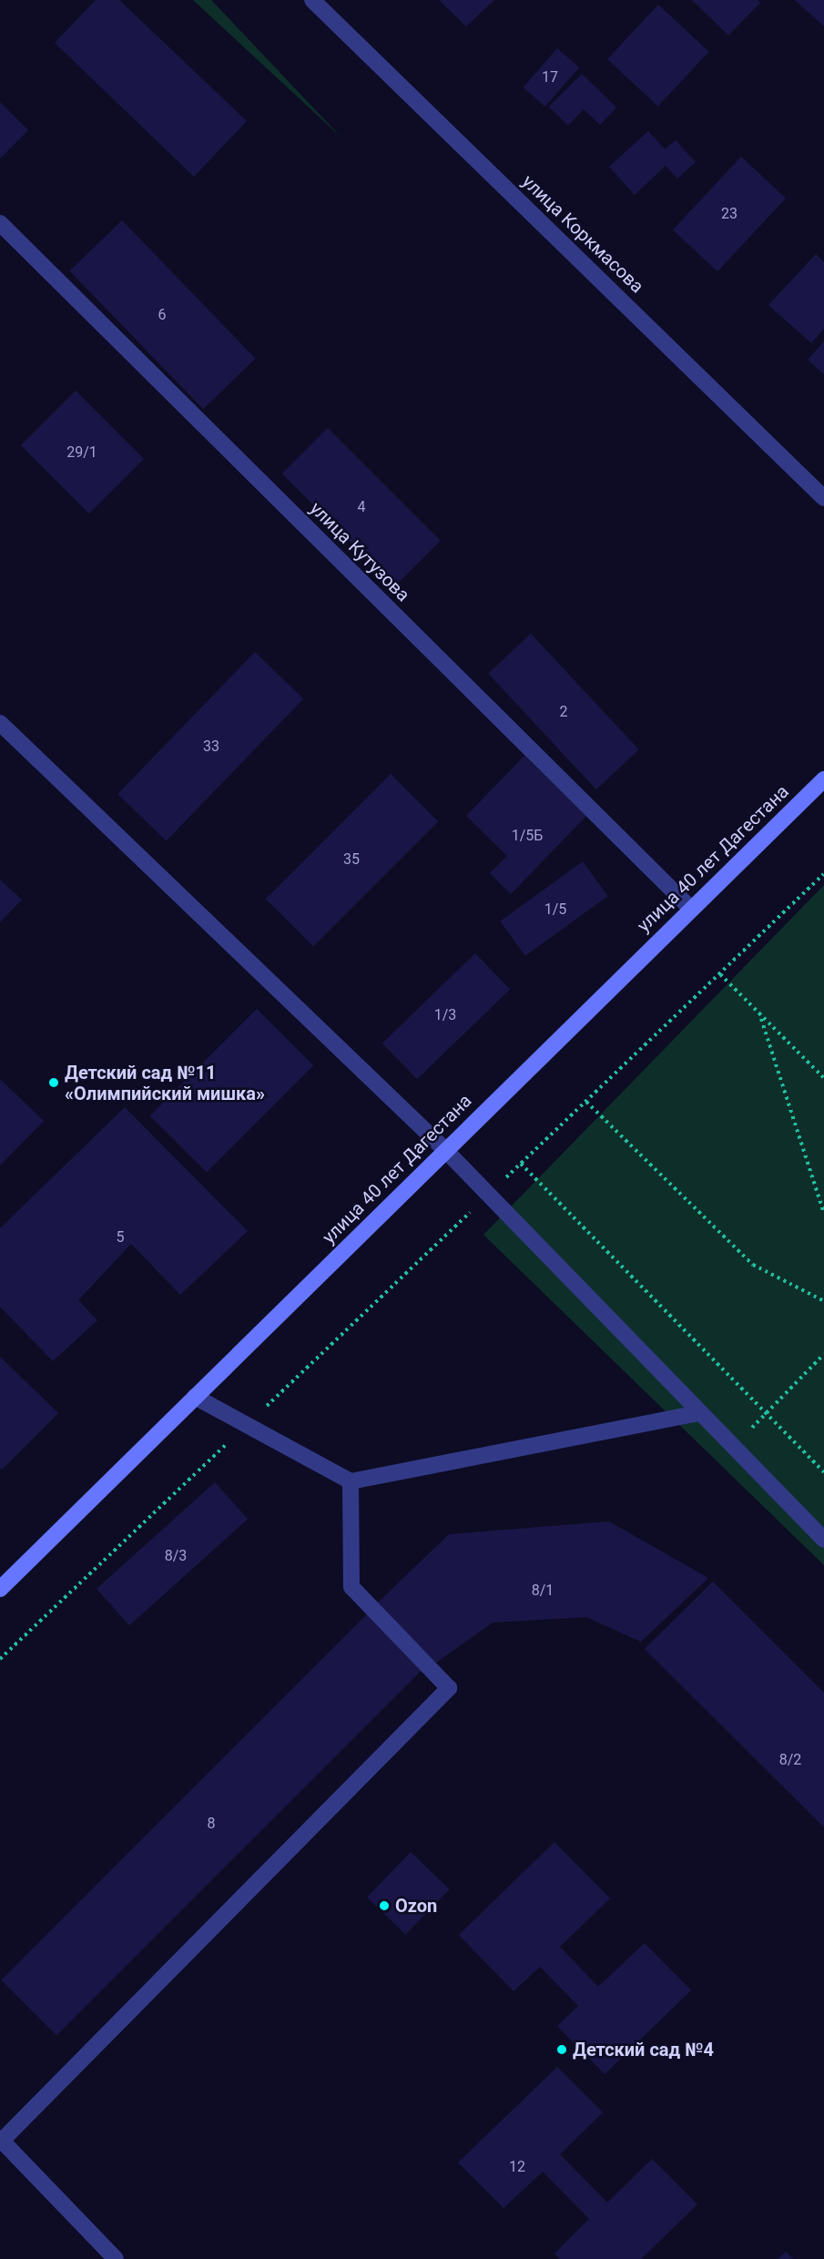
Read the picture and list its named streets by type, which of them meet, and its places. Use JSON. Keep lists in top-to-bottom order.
{
  "streets": {
    "street": ["улица Коркмасова", "улица Кутузова", "улица 40 лет Дагестана"]
  },
  "crossings": [
    ["улица Кутузова", "улица 40 лет Дагестана"]
  ],
  "places": ["Детский сад №11 «Олимпийский мишка»", "Ozon", "Детский сад №4"],
  "house_numbers": [
    "17",
    "23",
    "6",
    "29/1",
    "4",
    "2",
    "33",
    "1/5Б",
    "35",
    "1/5",
    "1/3",
    "5",
    "8/3",
    "8/1",
    "8/2",
    "8",
    "12"
  ]
}
